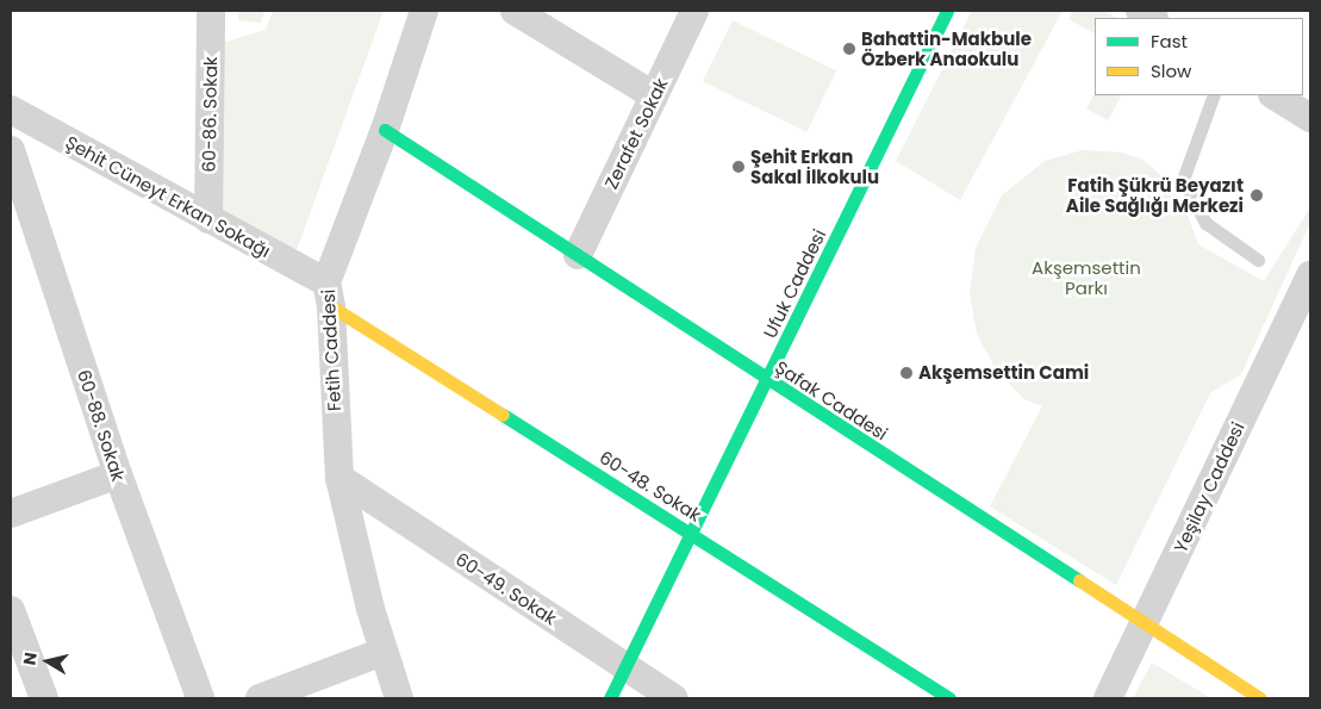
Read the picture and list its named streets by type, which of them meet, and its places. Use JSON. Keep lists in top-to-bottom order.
{
  "streets": {
    "street": [
      "60-86. Sokak",
      "Zerafet Sokak",
      "Şehit Cüneyt Erkan Sokağı",
      "Ufuk Caddesi",
      "Fetih Caddesi",
      "Şafak Caddesi",
      "60-88. Sokak",
      "60-48. Sokak",
      "Yeşilay Caddesi",
      "60-49. Sokak"
    ]
  },
  "crossings": [
    ["60-86. Sokak", "Şehit Cüneyt Erkan Sokağı"],
    ["Zerafet Sokak", "Şafak Caddesi"],
    ["Şehit Cüneyt Erkan Sokağı", "Fetih Caddesi"],
    ["Şehit Cüneyt Erkan Sokağı", "60-48. Sokak"],
    ["Ufuk Caddesi", "Şafak Caddesi"],
    ["Ufuk Caddesi", "60-48. Sokak"],
    ["Ufuk Caddesi", "60-49. Sokak"],
    ["Fetih Caddesi", "Şafak Caddesi"],
    ["Fetih Caddesi", "60-48. Sokak"],
    ["Fetih Caddesi", "60-49. Sokak"],
    ["Şafak Caddesi", "Yeşilay Caddesi"]
  ],
  "parks": ["Akşemsettin Parkı"],
  "places": [
    "Bahattin-Makbule Özberk Anaokulu",
    "Şehit Erkan Sakal İlkokulu",
    "Fatih Şükrü Beyazıt Aile Sağlığı Merkezi",
    "Akşemsettin Cami"
  ],
  "legend": ["Fast", "Slow"],
  "north": "left"
}
